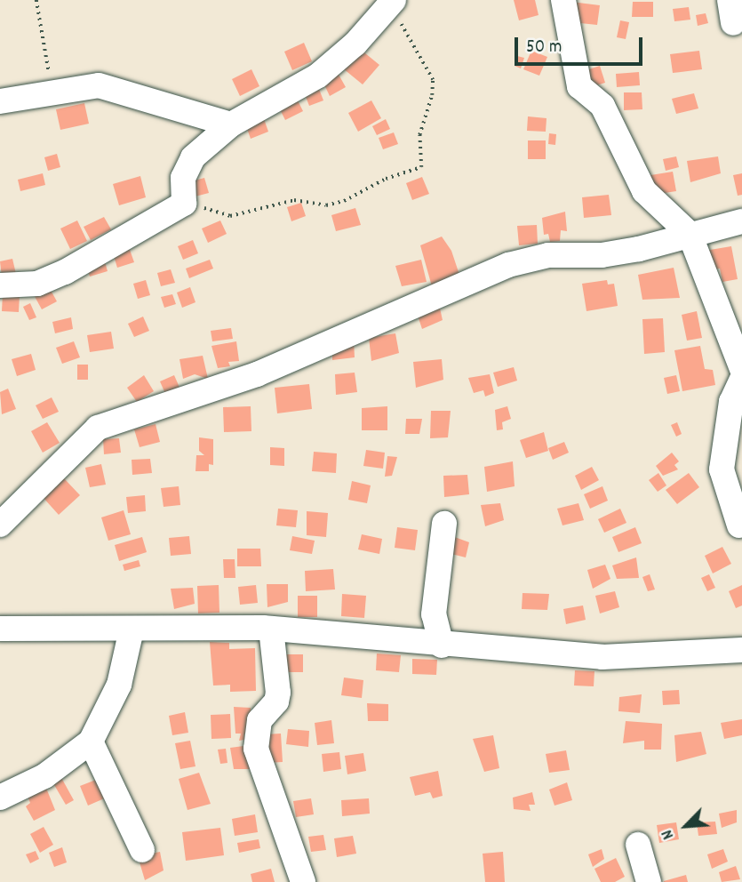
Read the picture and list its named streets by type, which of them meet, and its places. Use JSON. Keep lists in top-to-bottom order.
{
  "scale_bar": "50 m",
  "north": "bottom left"
}
